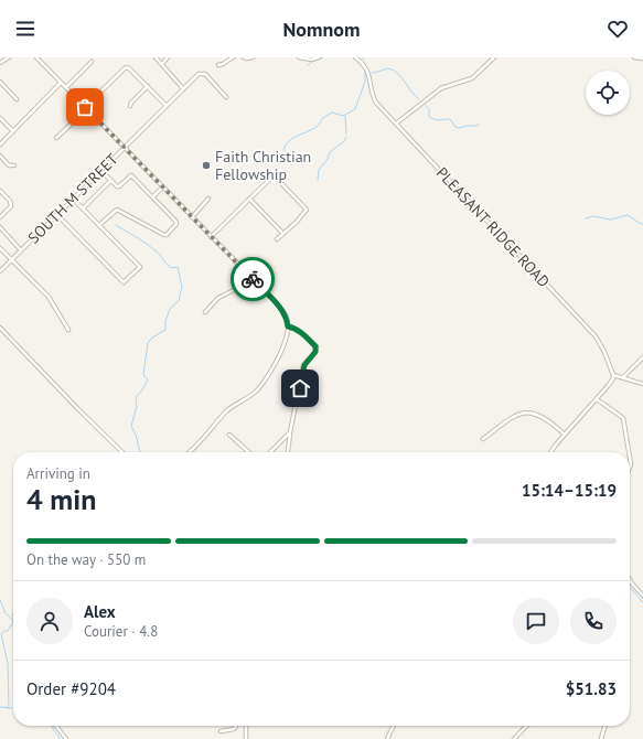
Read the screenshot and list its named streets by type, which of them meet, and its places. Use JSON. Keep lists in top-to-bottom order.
{
  "streets": {
    "street": ["SOUTH M STREET", "PLEASANT RIDGE ROAD"]
  },
  "places": ["Faith Christian Fellowship"],
  "page": {
    "header": "Nomnom",
    "heading": ["4 min", "Arriving in", "15:14–15:19"],
    "panel": [
      "Alex",
      "Courier · 4.8",
      "Order #9204",
      "$51.83"
    ],
    "bar": "On the way · 550 m"
  }
}
